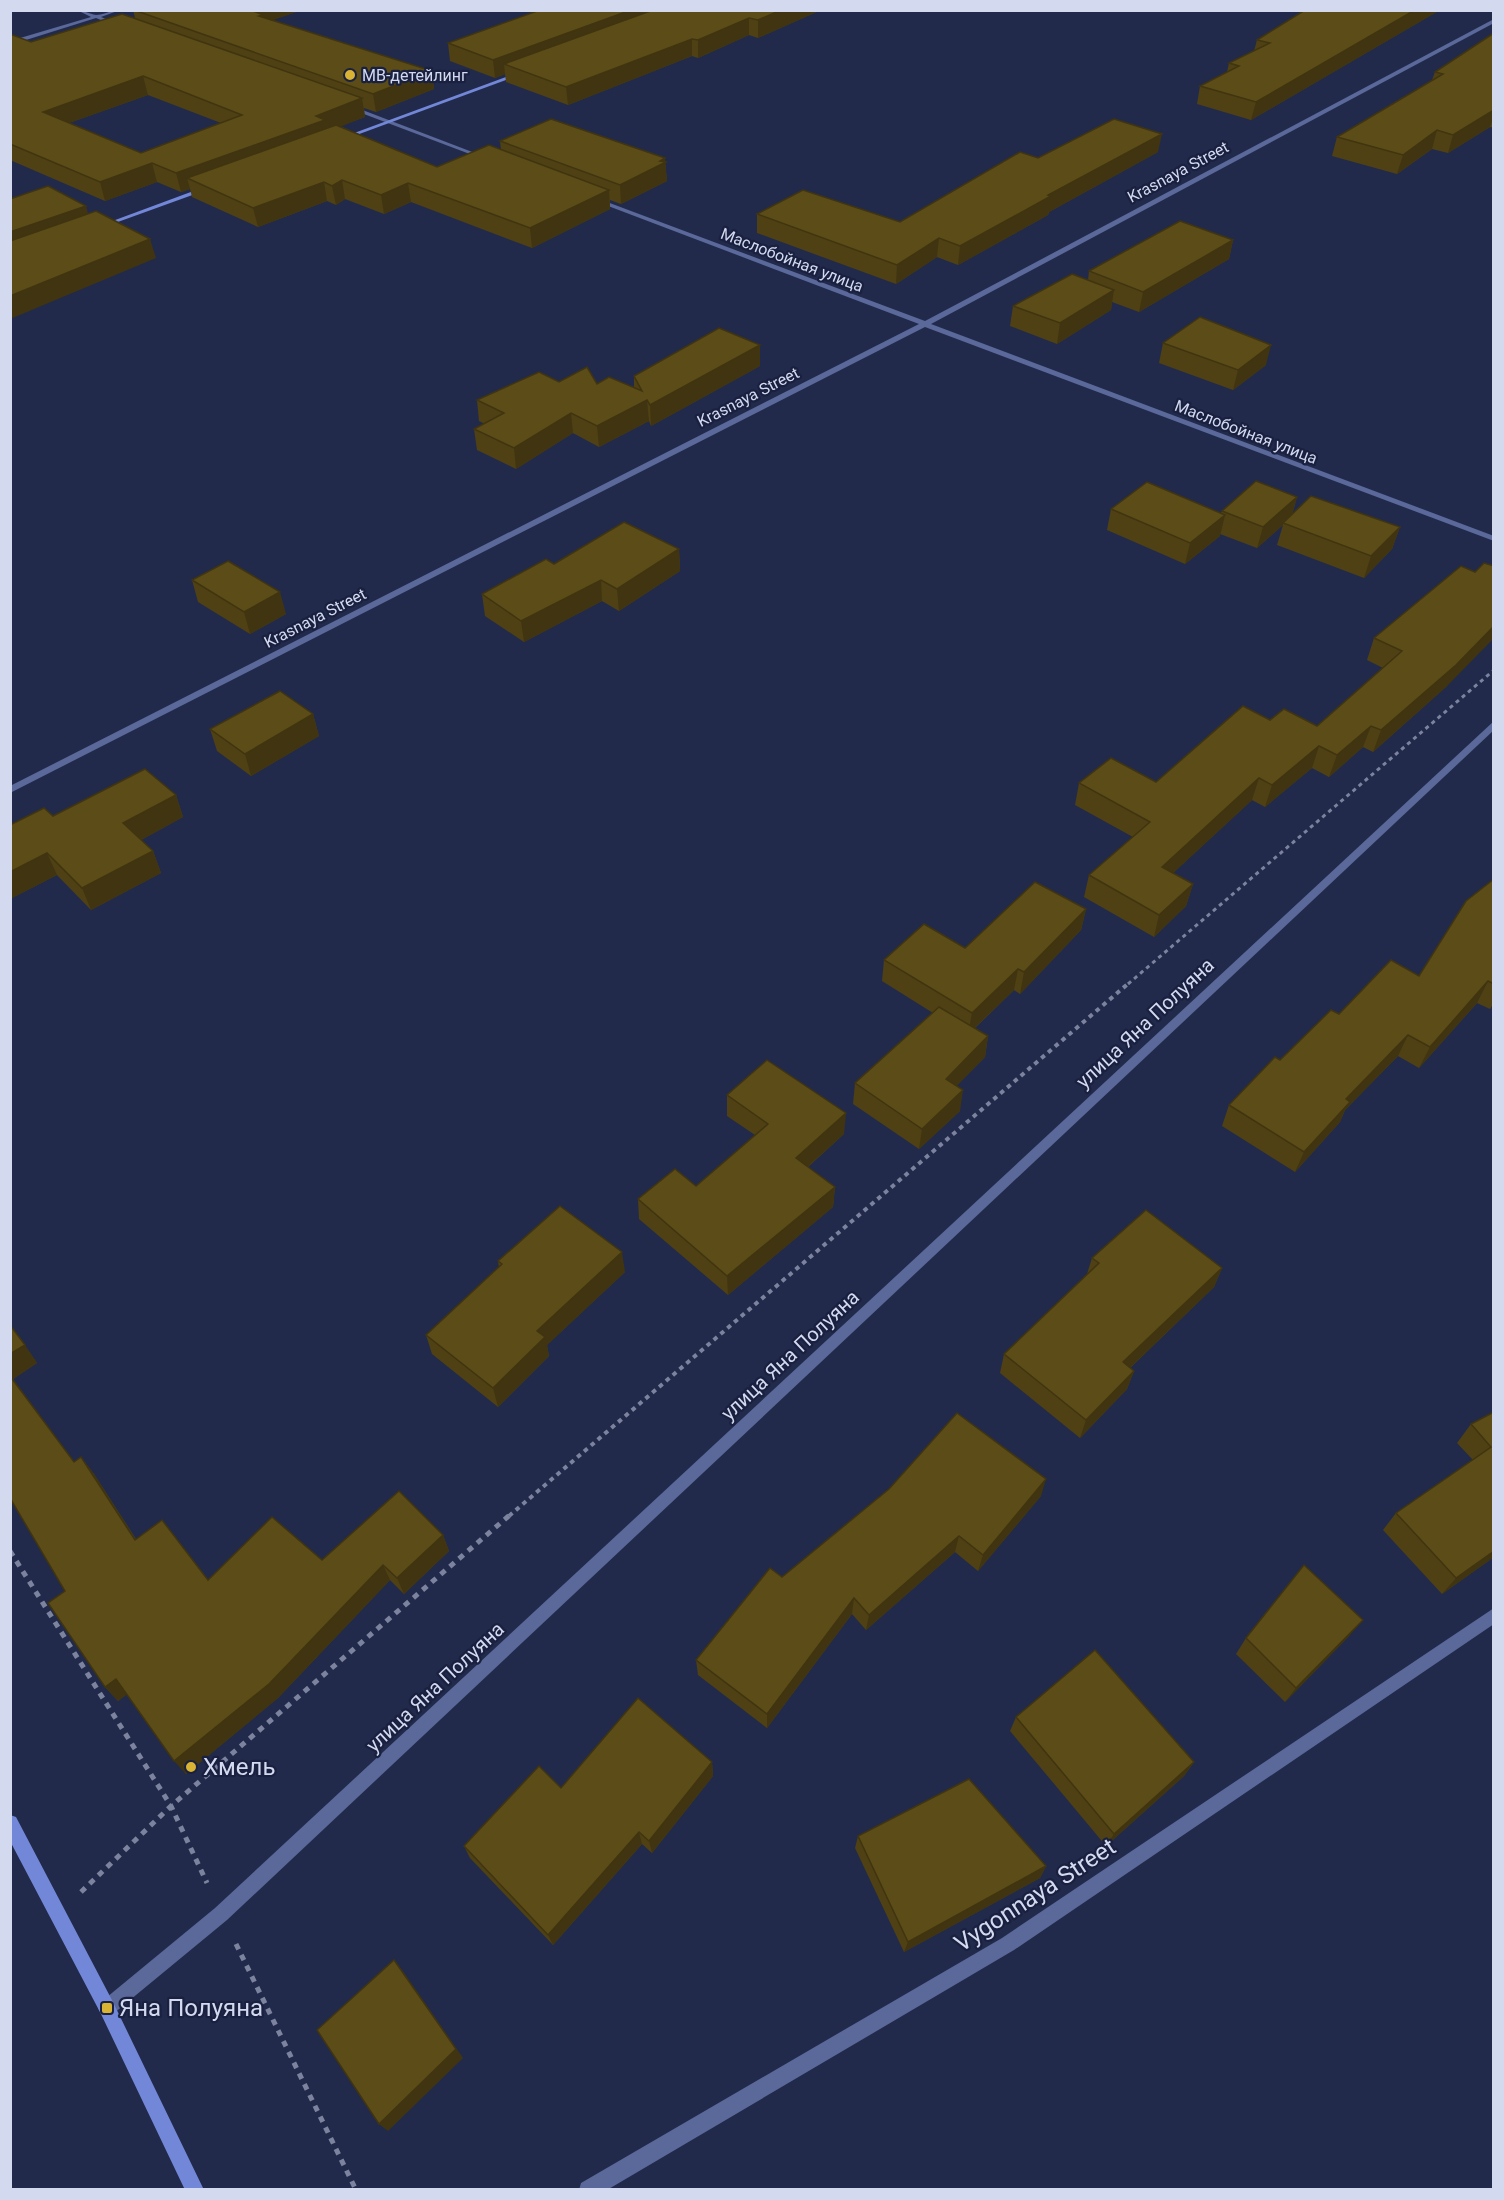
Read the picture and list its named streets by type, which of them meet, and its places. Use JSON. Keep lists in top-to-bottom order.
{
  "streets": {
    "street": [
      "Krasnaya Street",
      "Маслобойная улица",
      "улица Яна Полуяна",
      "Vygonnaya Street"
    ]
  },
  "crossings": [
    ["Krasnaya Street", "Маслобойная улица"]
  ],
  "places": {
    "other": ["MB-детейлинг", "Хмель"],
    "transit": ["Яна Полуяна"]
  }
}
